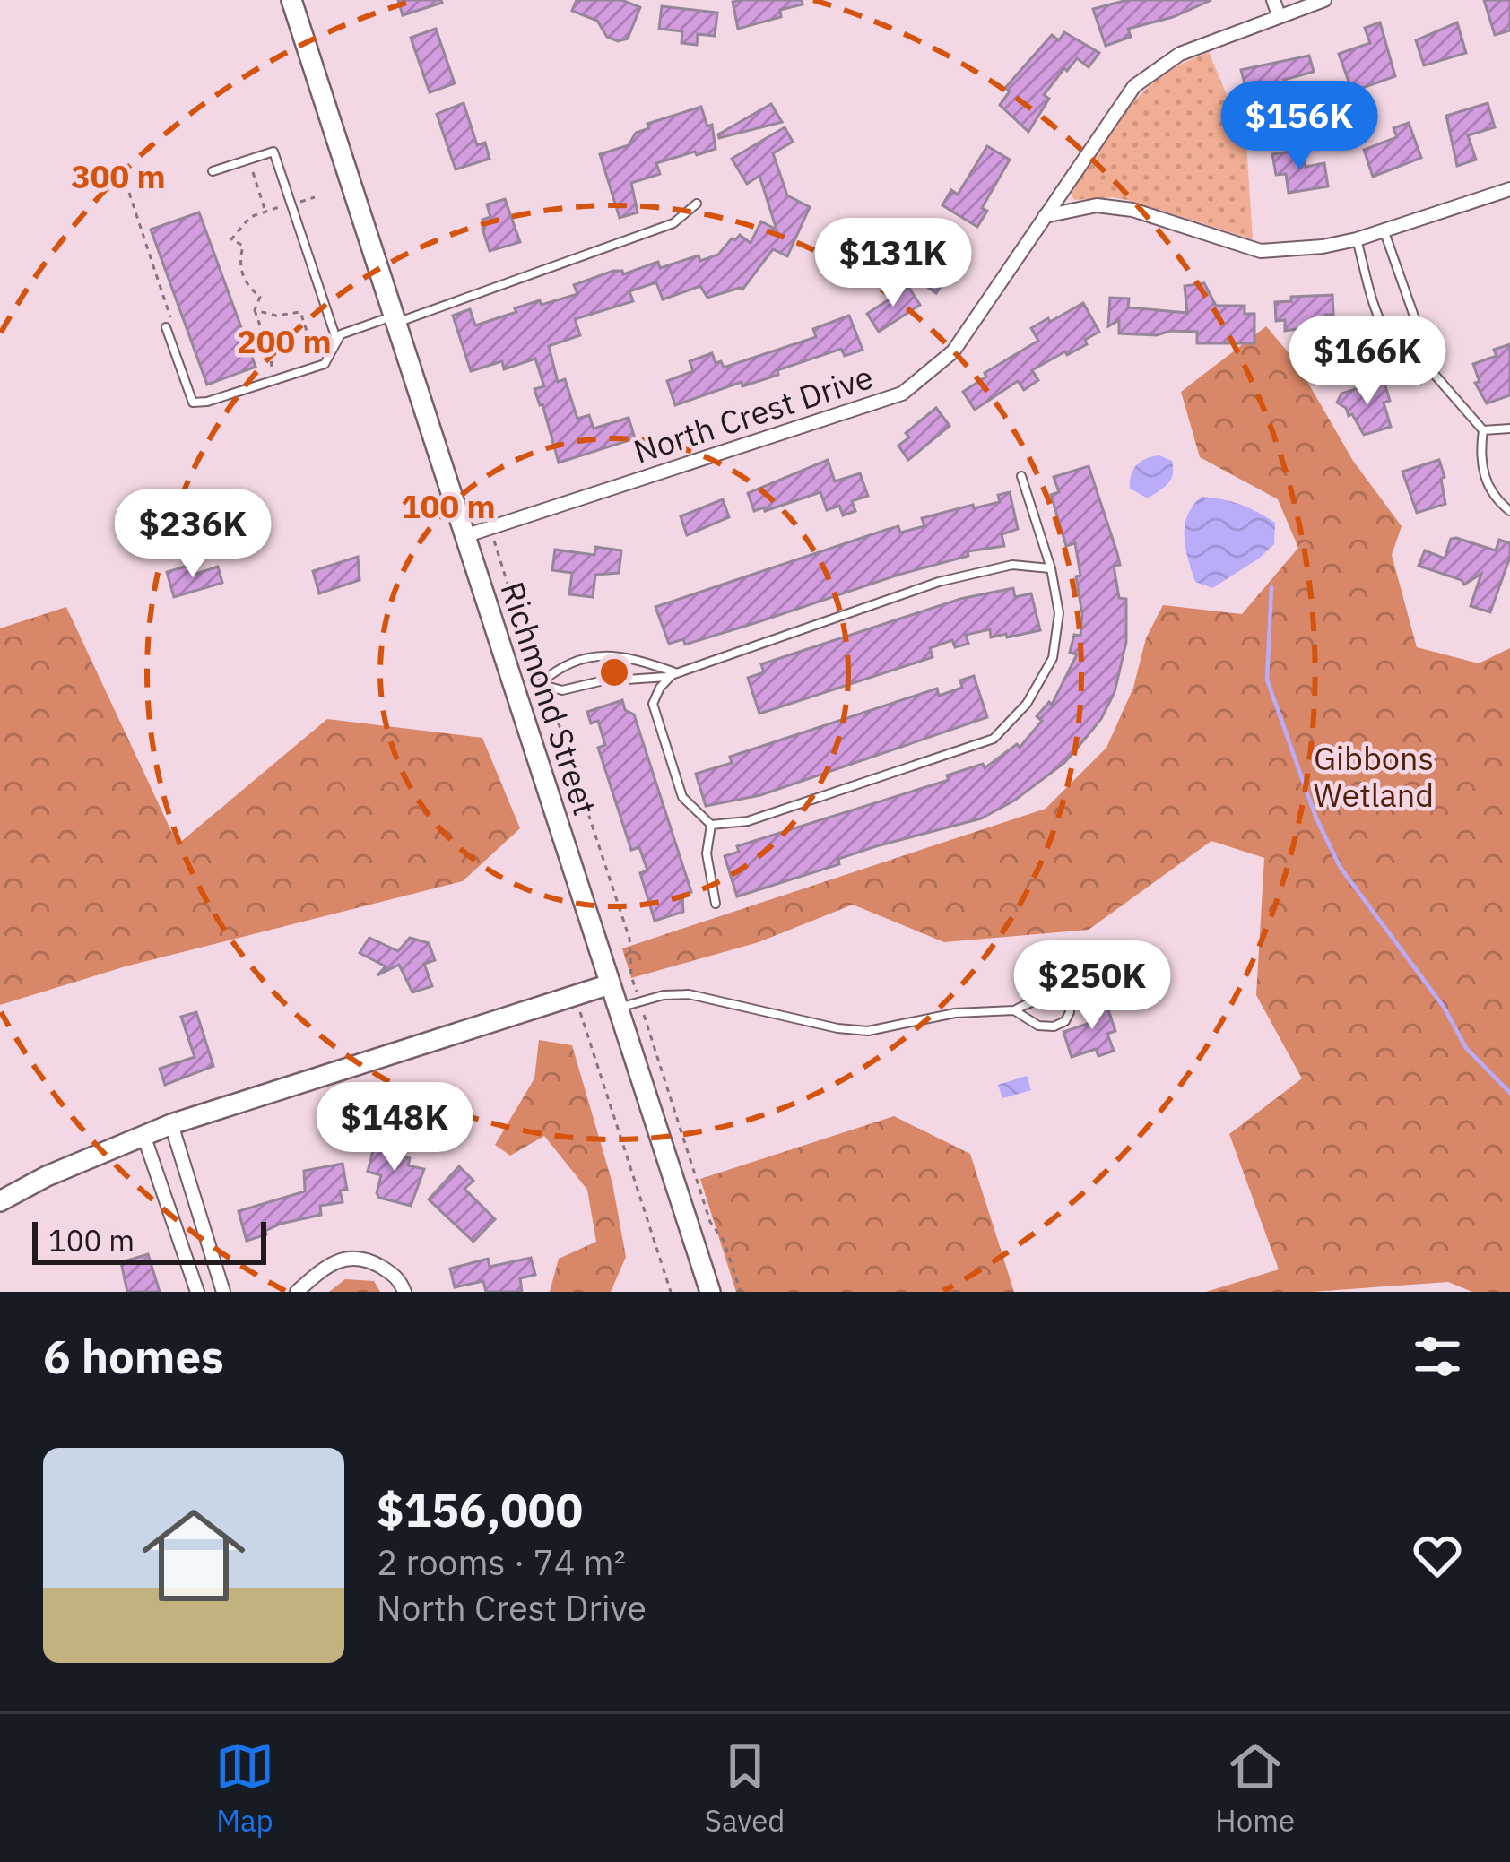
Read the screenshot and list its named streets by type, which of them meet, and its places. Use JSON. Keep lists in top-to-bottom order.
{
  "streets": {
    "main road": ["Richmond Street"],
    "street": ["North Crest Drive"]
  },
  "crossings": [
    ["North Crest Drive", "Richmond Street"]
  ],
  "parks": ["Gibbons Wetland"],
  "scale_bar": "100 m",
  "page": {
    "price": [
      "$156K",
      "$131K",
      "$166K",
      "$236K",
      "$250K",
      "$148K"
    ],
    "scale": "100 m",
    "heading": "6 homes",
    "list": [
      {
        "name": "$156,000",
        "note": "2 rooms · 74 m² · North Crest Drive"
      }
    ],
    "tabs": ["Map", "Saved", "Home"]
  },
  "rings": ["300 m", "200 m", "100 m"]
}
